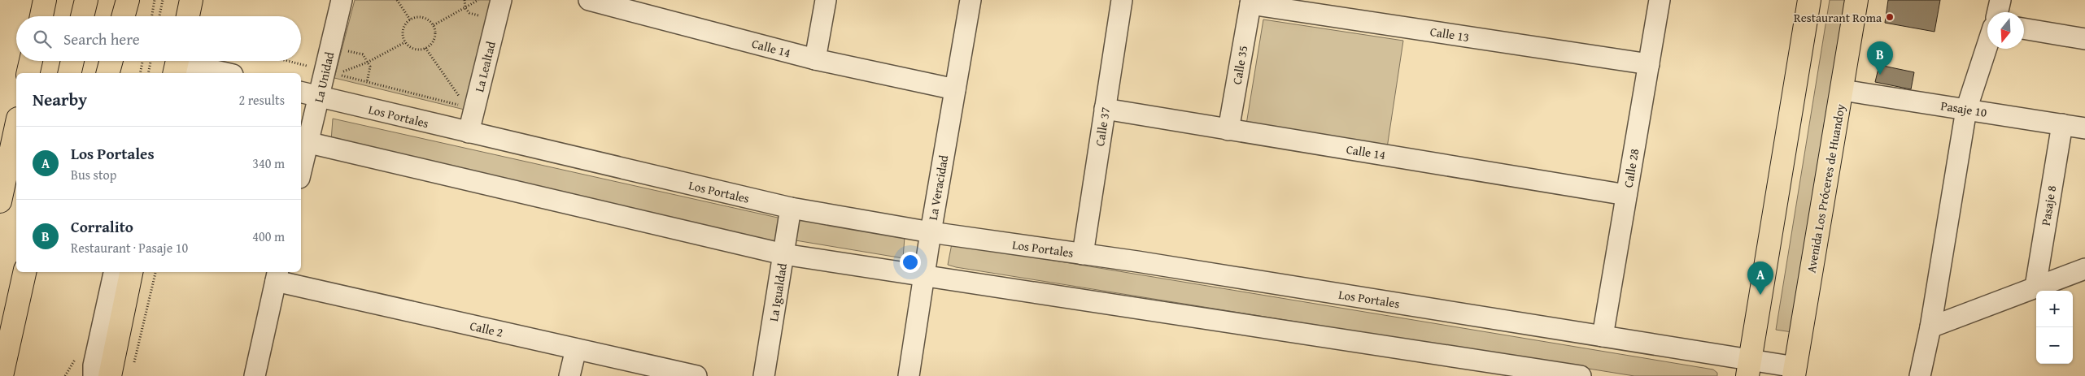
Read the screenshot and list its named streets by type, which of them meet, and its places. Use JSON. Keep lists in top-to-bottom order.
{
  "streets": {
    "main road": ["Avenida Los Próceres de Huandoy"],
    "street": [
      "Calle 13",
      "Calle 14",
      "Calle 35",
      "La Lealtad",
      "La Unidad",
      "Pasaje 10",
      "Los Portales",
      "Calle 37",
      "Calle 28",
      "La Veracidad",
      "Pasaje 8",
      "La Igualdad",
      "Calle 2"
    ]
  },
  "crossings": [
    ["Calle 13", "Calle 35"],
    ["Calle 13", "Calle 28"],
    ["Calle 14", "Calle 35"],
    ["Calle 14", "Calle 37"],
    ["Calle 14", "Calle 28"],
    ["Calle 14", "La Veracidad"],
    ["La Lealtad", "Los Portales"],
    ["La Unidad", "Los Portales"],
    ["Pasaje 10", "Avenida Los Próceres de Huandoy"],
    ["Pasaje 10", "Pasaje 8"],
    ["Los Portales", "Calle 37"],
    ["Los Portales", "Calle 28"],
    ["Los Portales", "La Veracidad"],
    ["Los Portales", "Avenida Los Próceres de Huandoy"],
    ["Los Portales", "La Igualdad"]
  ],
  "places": ["Restaurant Roma"],
  "north": "bottom",
  "page": {
    "search": "Search here",
    "pins": ["B", "A"],
    "heading": ["Nearby", "2 results"],
    "list": [
      {
        "mark": "A",
        "name": "Los Portales",
        "note": "Bus stop",
        "value": "340 m"
      },
      {
        "mark": "B",
        "name": "Corralito",
        "note": "Restaurant · Pasaje 10",
        "value": "400 m"
      }
    ],
    "map_buttons": ["+", "−"]
  }
}
